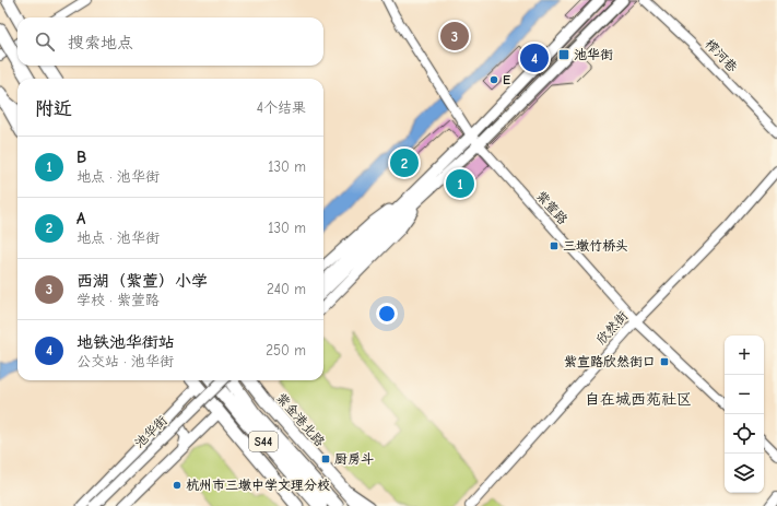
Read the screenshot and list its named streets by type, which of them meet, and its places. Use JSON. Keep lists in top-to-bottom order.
{
  "streets": {
    "highway": ["S44"],
    "main road": ["紫金港北路", "池华街"],
    "street": ["榨河巷", "紫萱路", "欣然街"]
  },
  "crossings": [
    ["紫萱路", "欣然街"]
  ],
  "districts": ["自在城西苑社区"],
  "places": {
    "transit": [
      "池华街",
      "三墩竹桥头",
      "紫宣路欣然街口",
      "厨房斗"
    ],
    "other": ["E", "杭州市三墩中学文理分校"]
  },
  "page": {
    "search": "搜索地点",
    "pins": [
      "3",
      "4",
      "2",
      "1"
    ],
    "heading": ["附近", "4个结果"],
    "list": [
      {
        "mark": "1",
        "name": "B",
        "note": "地点 · 池华街",
        "value": "130 m"
      },
      {
        "mark": "2",
        "name": "A",
        "note": "地点 · 池华街",
        "value": "130 m"
      },
      {
        "mark": "3",
        "name": "西湖（紫萱）小学",
        "note": "学校 · 紫萱路",
        "value": "240 m"
      },
      {
        "mark": "4",
        "name": "地铁池华街站",
        "note": "公交站 · 池华街",
        "value": "250 m"
      }
    ],
    "map_buttons": ["+", "−"]
  }
}
